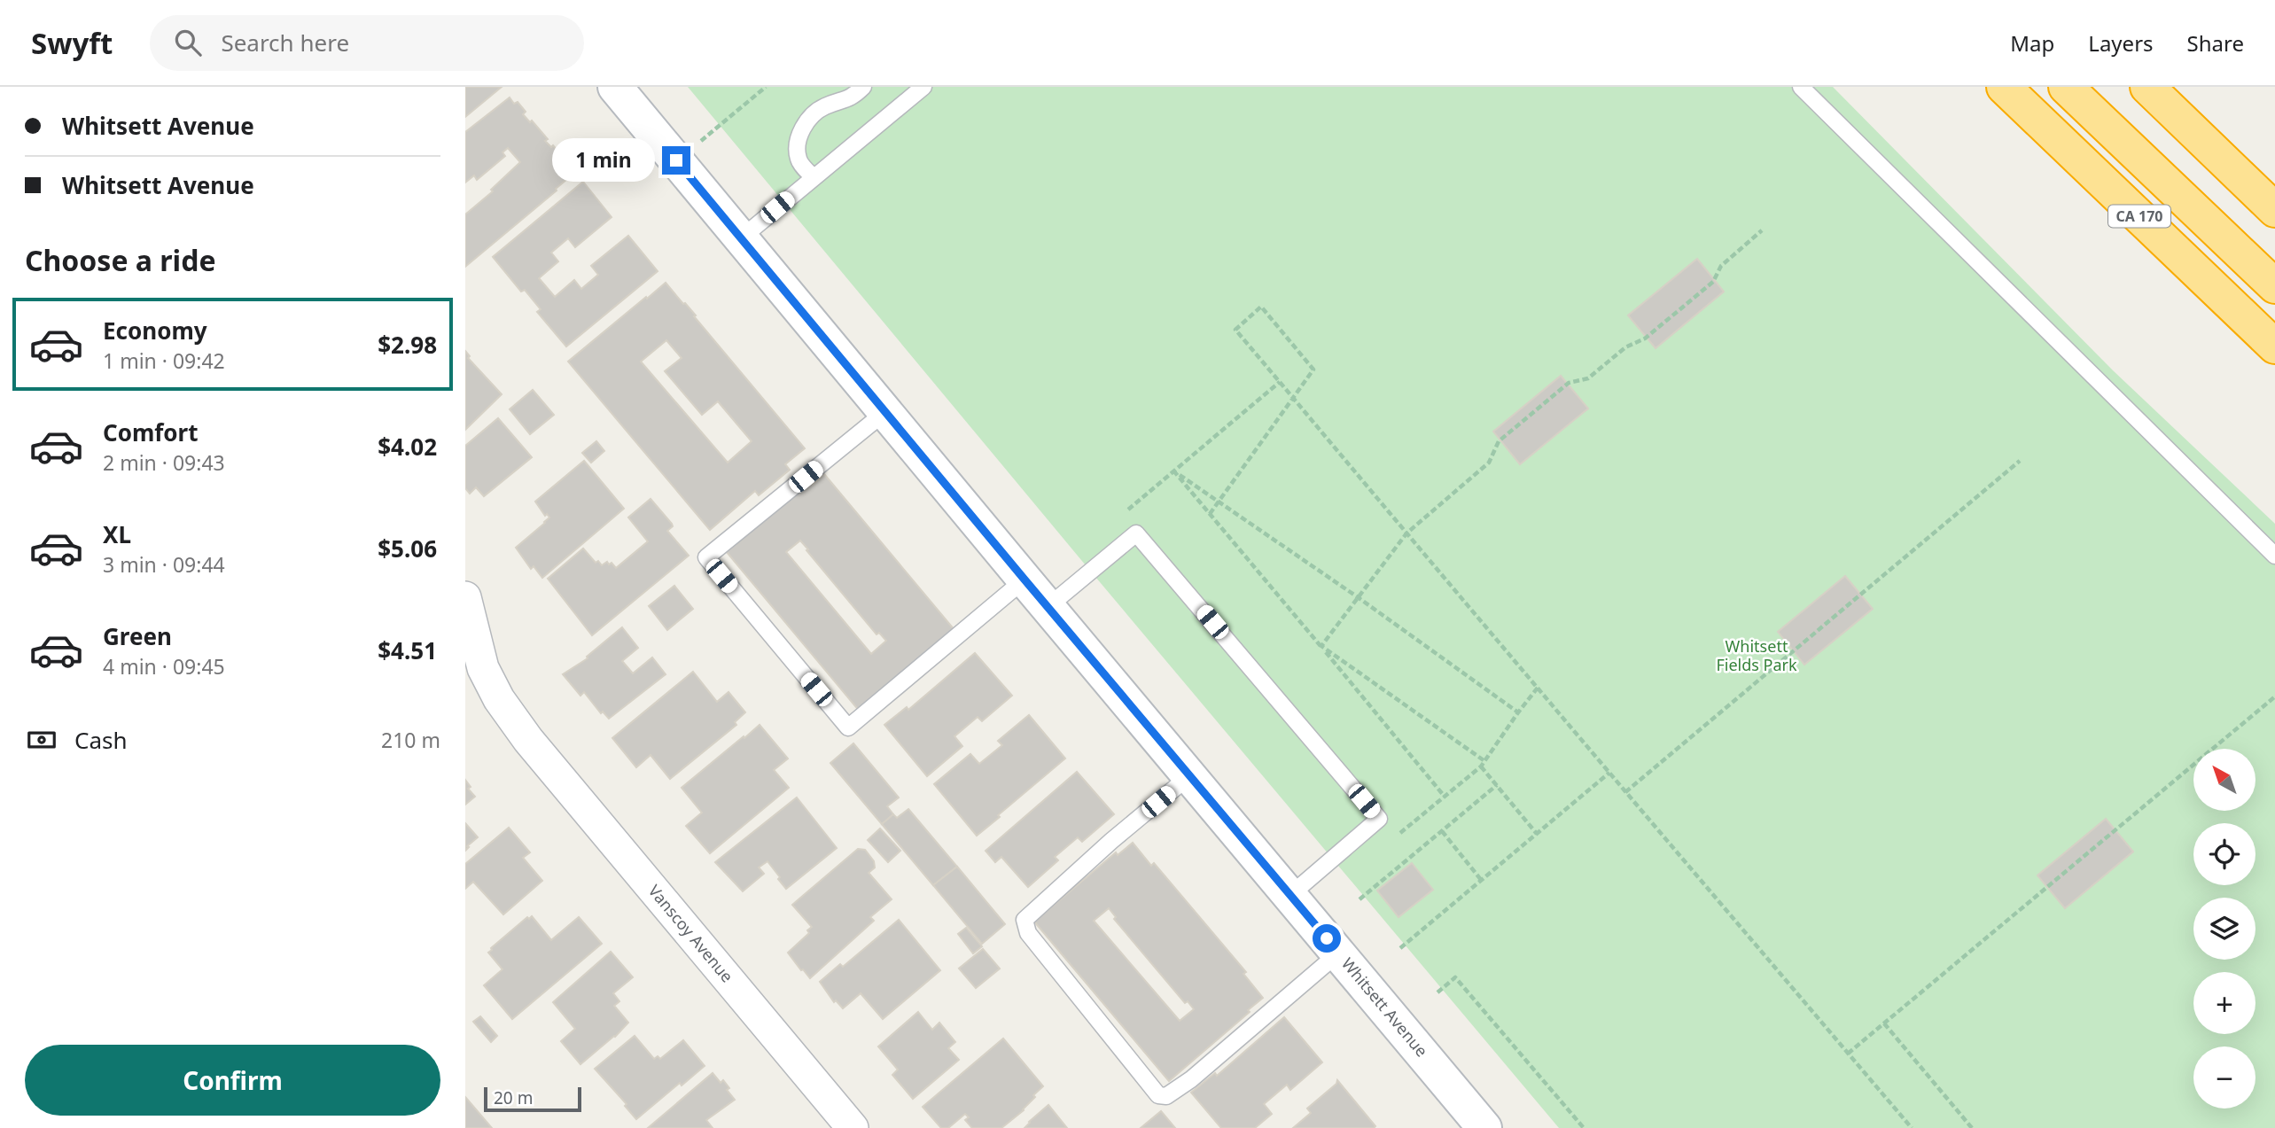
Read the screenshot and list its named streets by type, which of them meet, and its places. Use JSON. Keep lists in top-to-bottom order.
{
  "streets": {
    "highway": ["CA 170"],
    "main road": ["Whitsett Avenue"],
    "street": ["Vanscoy Avenue"]
  },
  "parks": ["Whitsett Fields Park"],
  "scale_bar": "20 m",
  "north": "top left",
  "page": {
    "header": "Swyft",
    "search": "Search here",
    "nav": ["Map", "Layers", "Share"],
    "banner": ["Whitsett Avenue", "Whitsett Avenue"],
    "bubble": "1 min",
    "heading": "Choose a ride",
    "list": [
      {
        "name": "Economy",
        "note": "1 min · 09:42",
        "value": "$2.98"
      },
      {
        "name": "Comfort",
        "note": "2 min · 09:43",
        "value": "$4.02"
      },
      {
        "name": "XL",
        "note": "3 min · 09:44",
        "value": "$5.06"
      },
      {
        "name": "Green",
        "note": "4 min · 09:45",
        "value": "$4.51"
      }
    ],
    "pay": ["Cash", "210 m"],
    "map_buttons": ["+", "−"],
    "buttons": "Confirm",
    "scale": "20 m"
  }
}
